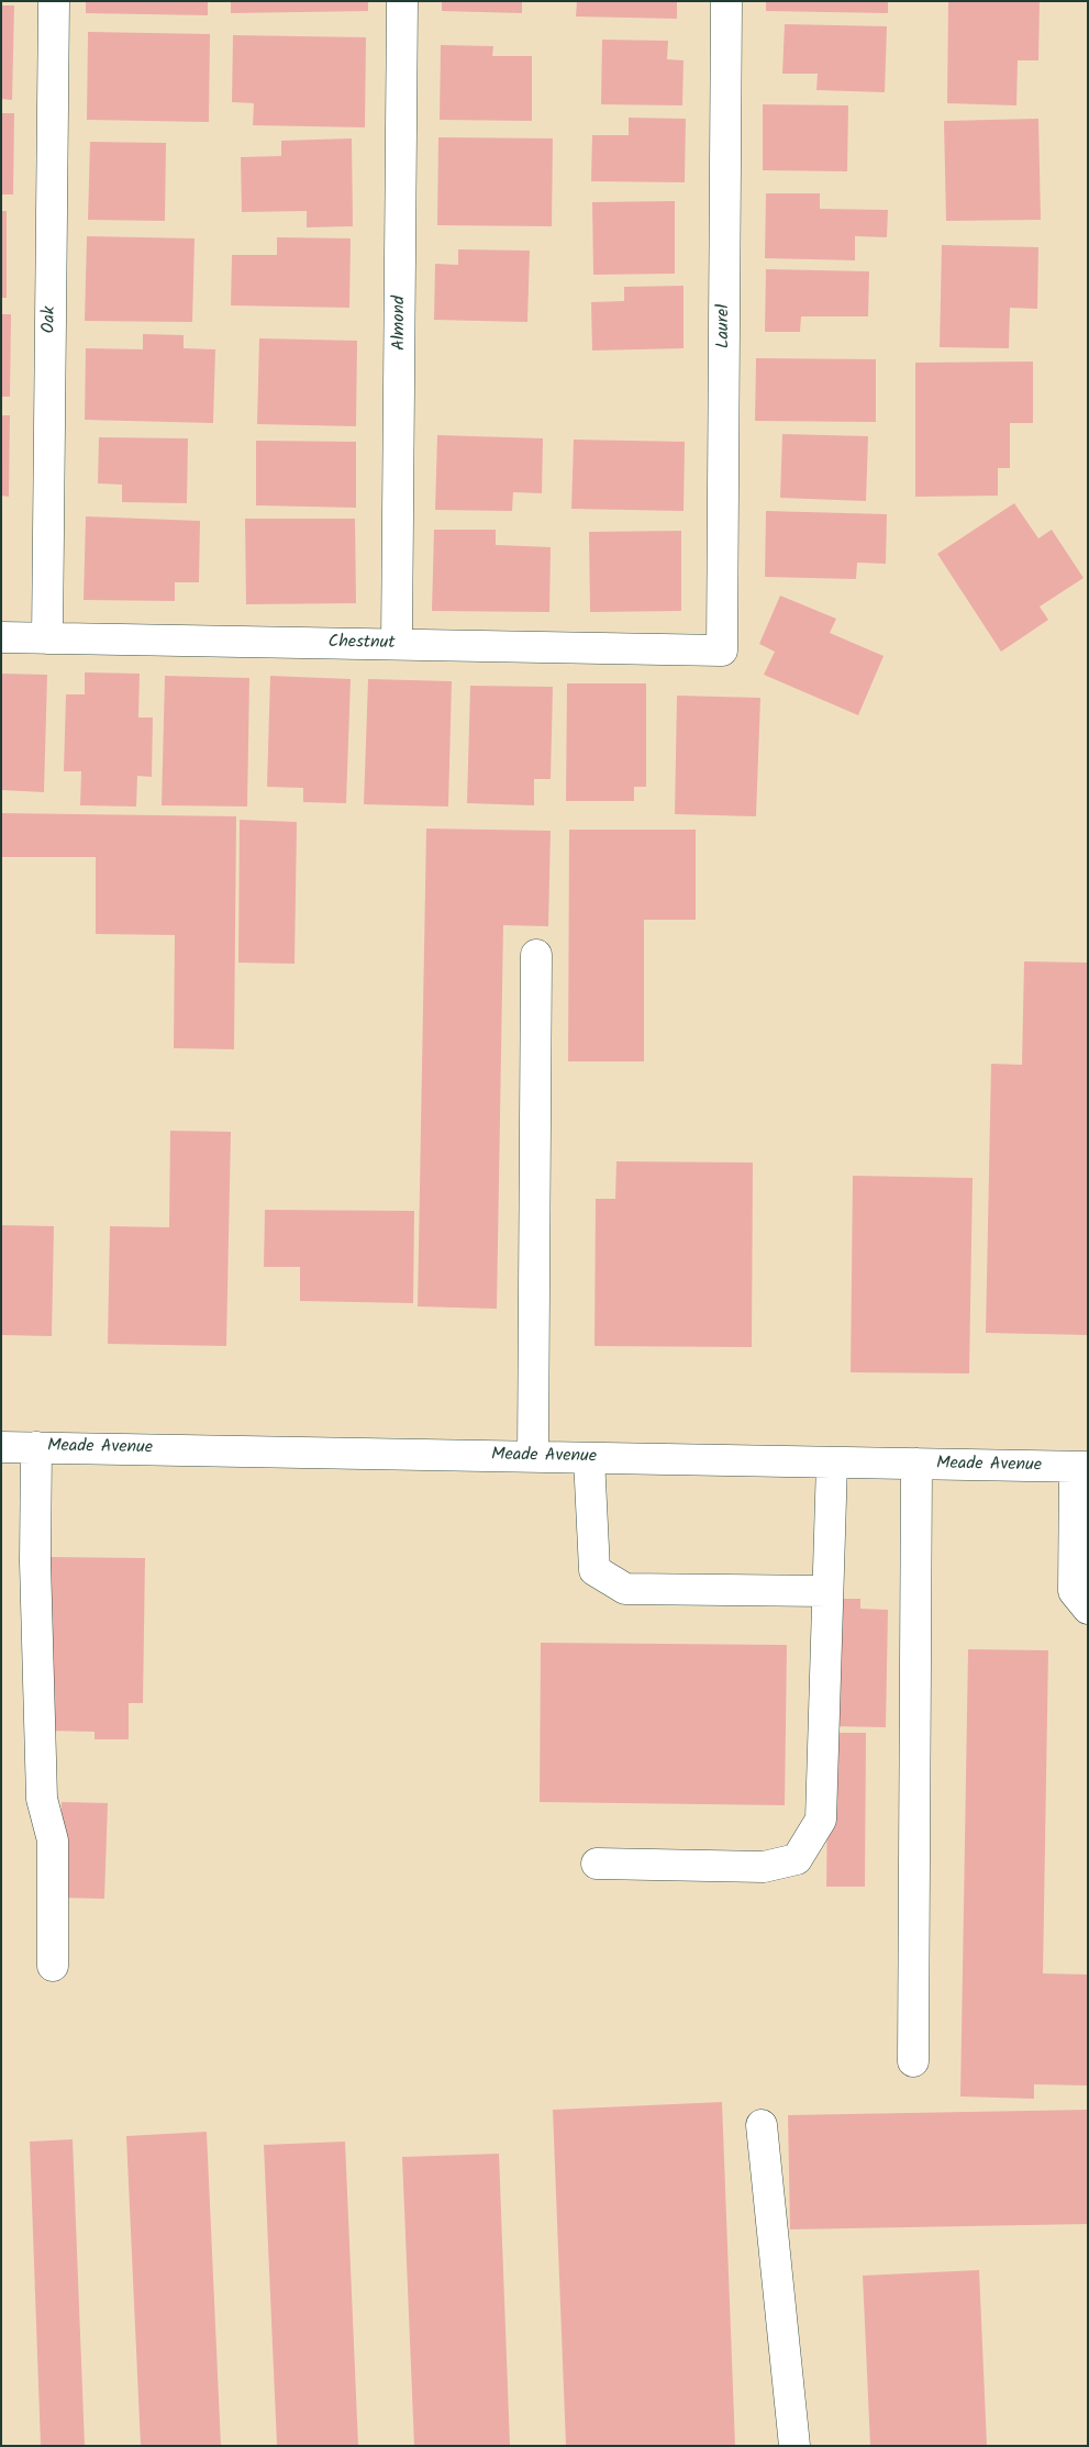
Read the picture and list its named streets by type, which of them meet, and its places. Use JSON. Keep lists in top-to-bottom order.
{
  "streets": {
    "street": [
      "Oak",
      "Almond",
      "Laurel",
      "Chestnut",
      "Meade Avenue"
    ]
  },
  "crossings": [
    ["Oak", "Chestnut"],
    ["Almond", "Chestnut"],
    ["Laurel", "Chestnut"]
  ]
}
